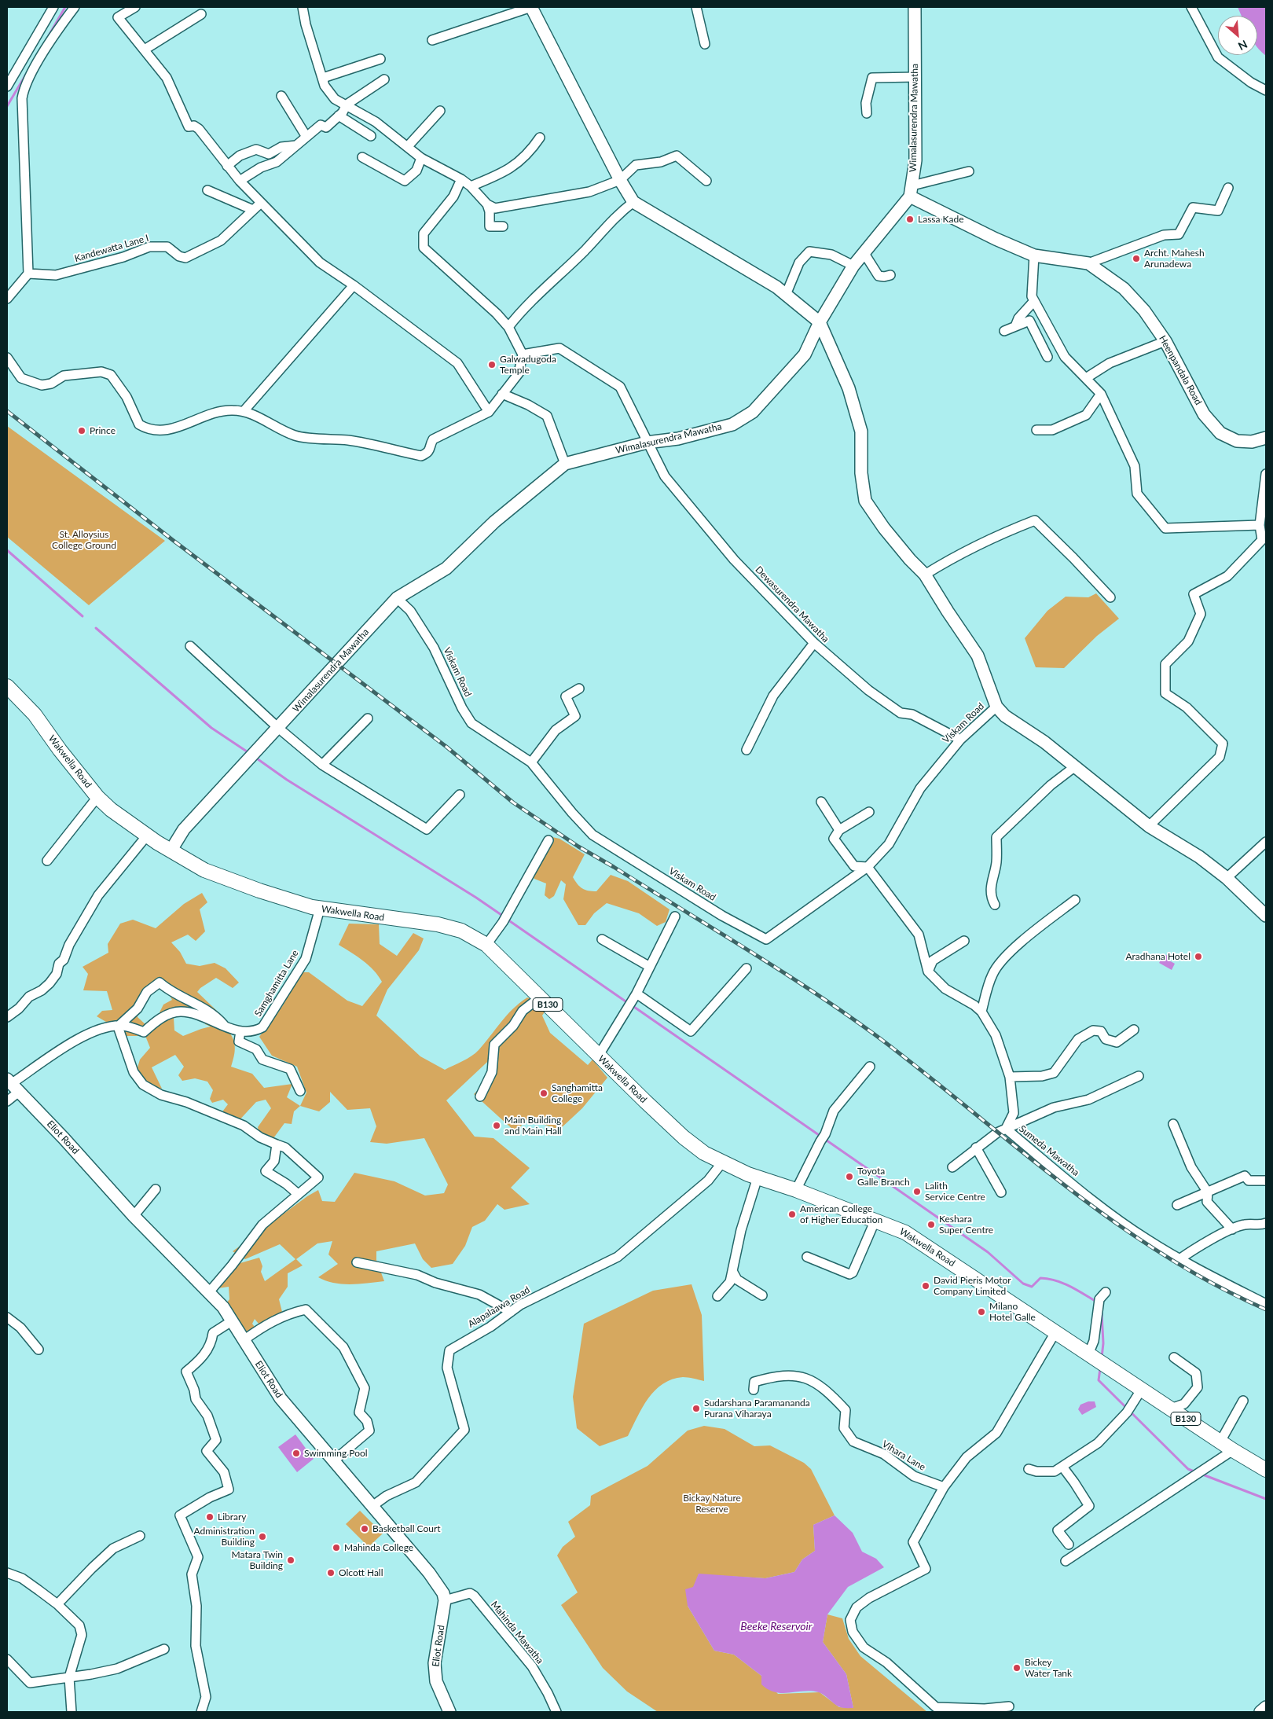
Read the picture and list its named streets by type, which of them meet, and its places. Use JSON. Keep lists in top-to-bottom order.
{
  "streets": {
    "main road": ["Wakwella Road", "B130"],
    "street": [
      "Wimalasurendra Mawatha",
      "Kandewatta Lane I",
      "Heenpandala Road",
      "Dewasurendra Mawatha",
      "Viskam Road",
      "Samghamitta Lane",
      "Eliot Road",
      "Sumeda Mawatha",
      "Alapalaawa Road",
      "Vihara Lane",
      "Mahinda Mawatha"
    ]
  },
  "crossings": [
    ["Wimalasurendra Mawatha", "Heenpandala Road"],
    ["Wimalasurendra Mawatha", "Dewasurendra Mawatha"],
    ["Wimalasurendra Mawatha", "Viskam Road"],
    ["Wimalasurendra Mawatha", "Wakwella Road"],
    ["Dewasurendra Mawatha", "Viskam Road"],
    ["Wakwella Road", "Samghamitta Lane"],
    ["Wakwella Road", "Alapalaawa Road"],
    ["Samghamitta Lane", "Eliot Road"],
    ["Eliot Road", "Alapalaawa Road"],
    ["Eliot Road", "Mahinda Mawatha"]
  ],
  "water": ["Beeke Reservoir"],
  "parks": ["St. Alloysius College Ground", "Bickay Nature Reserve"],
  "places": [
    "Lassa Kade",
    "Archt. Mahesh Arunadewa",
    "Galwadugoda Temple",
    "Prince",
    "Aradhana Hotel",
    "Sanghamitta College",
    "Main Building and Main Hall",
    "Toyota Galle Branch",
    "Lalith Service Centre",
    "American College of Higher Education",
    "Keshara Super Centre",
    "David Pieris Motor Company Limited",
    "Milano Hotel Galle",
    "Sudarshana Paramananda Purana Viharaya",
    "Swimming Pool",
    "Library",
    "Basketball Court",
    "Administration Building",
    "Mahinda College",
    "Matara Twin Building",
    "Olcott Hall",
    "Bickey Water Tank"
  ],
  "north": "bottom right"
}
